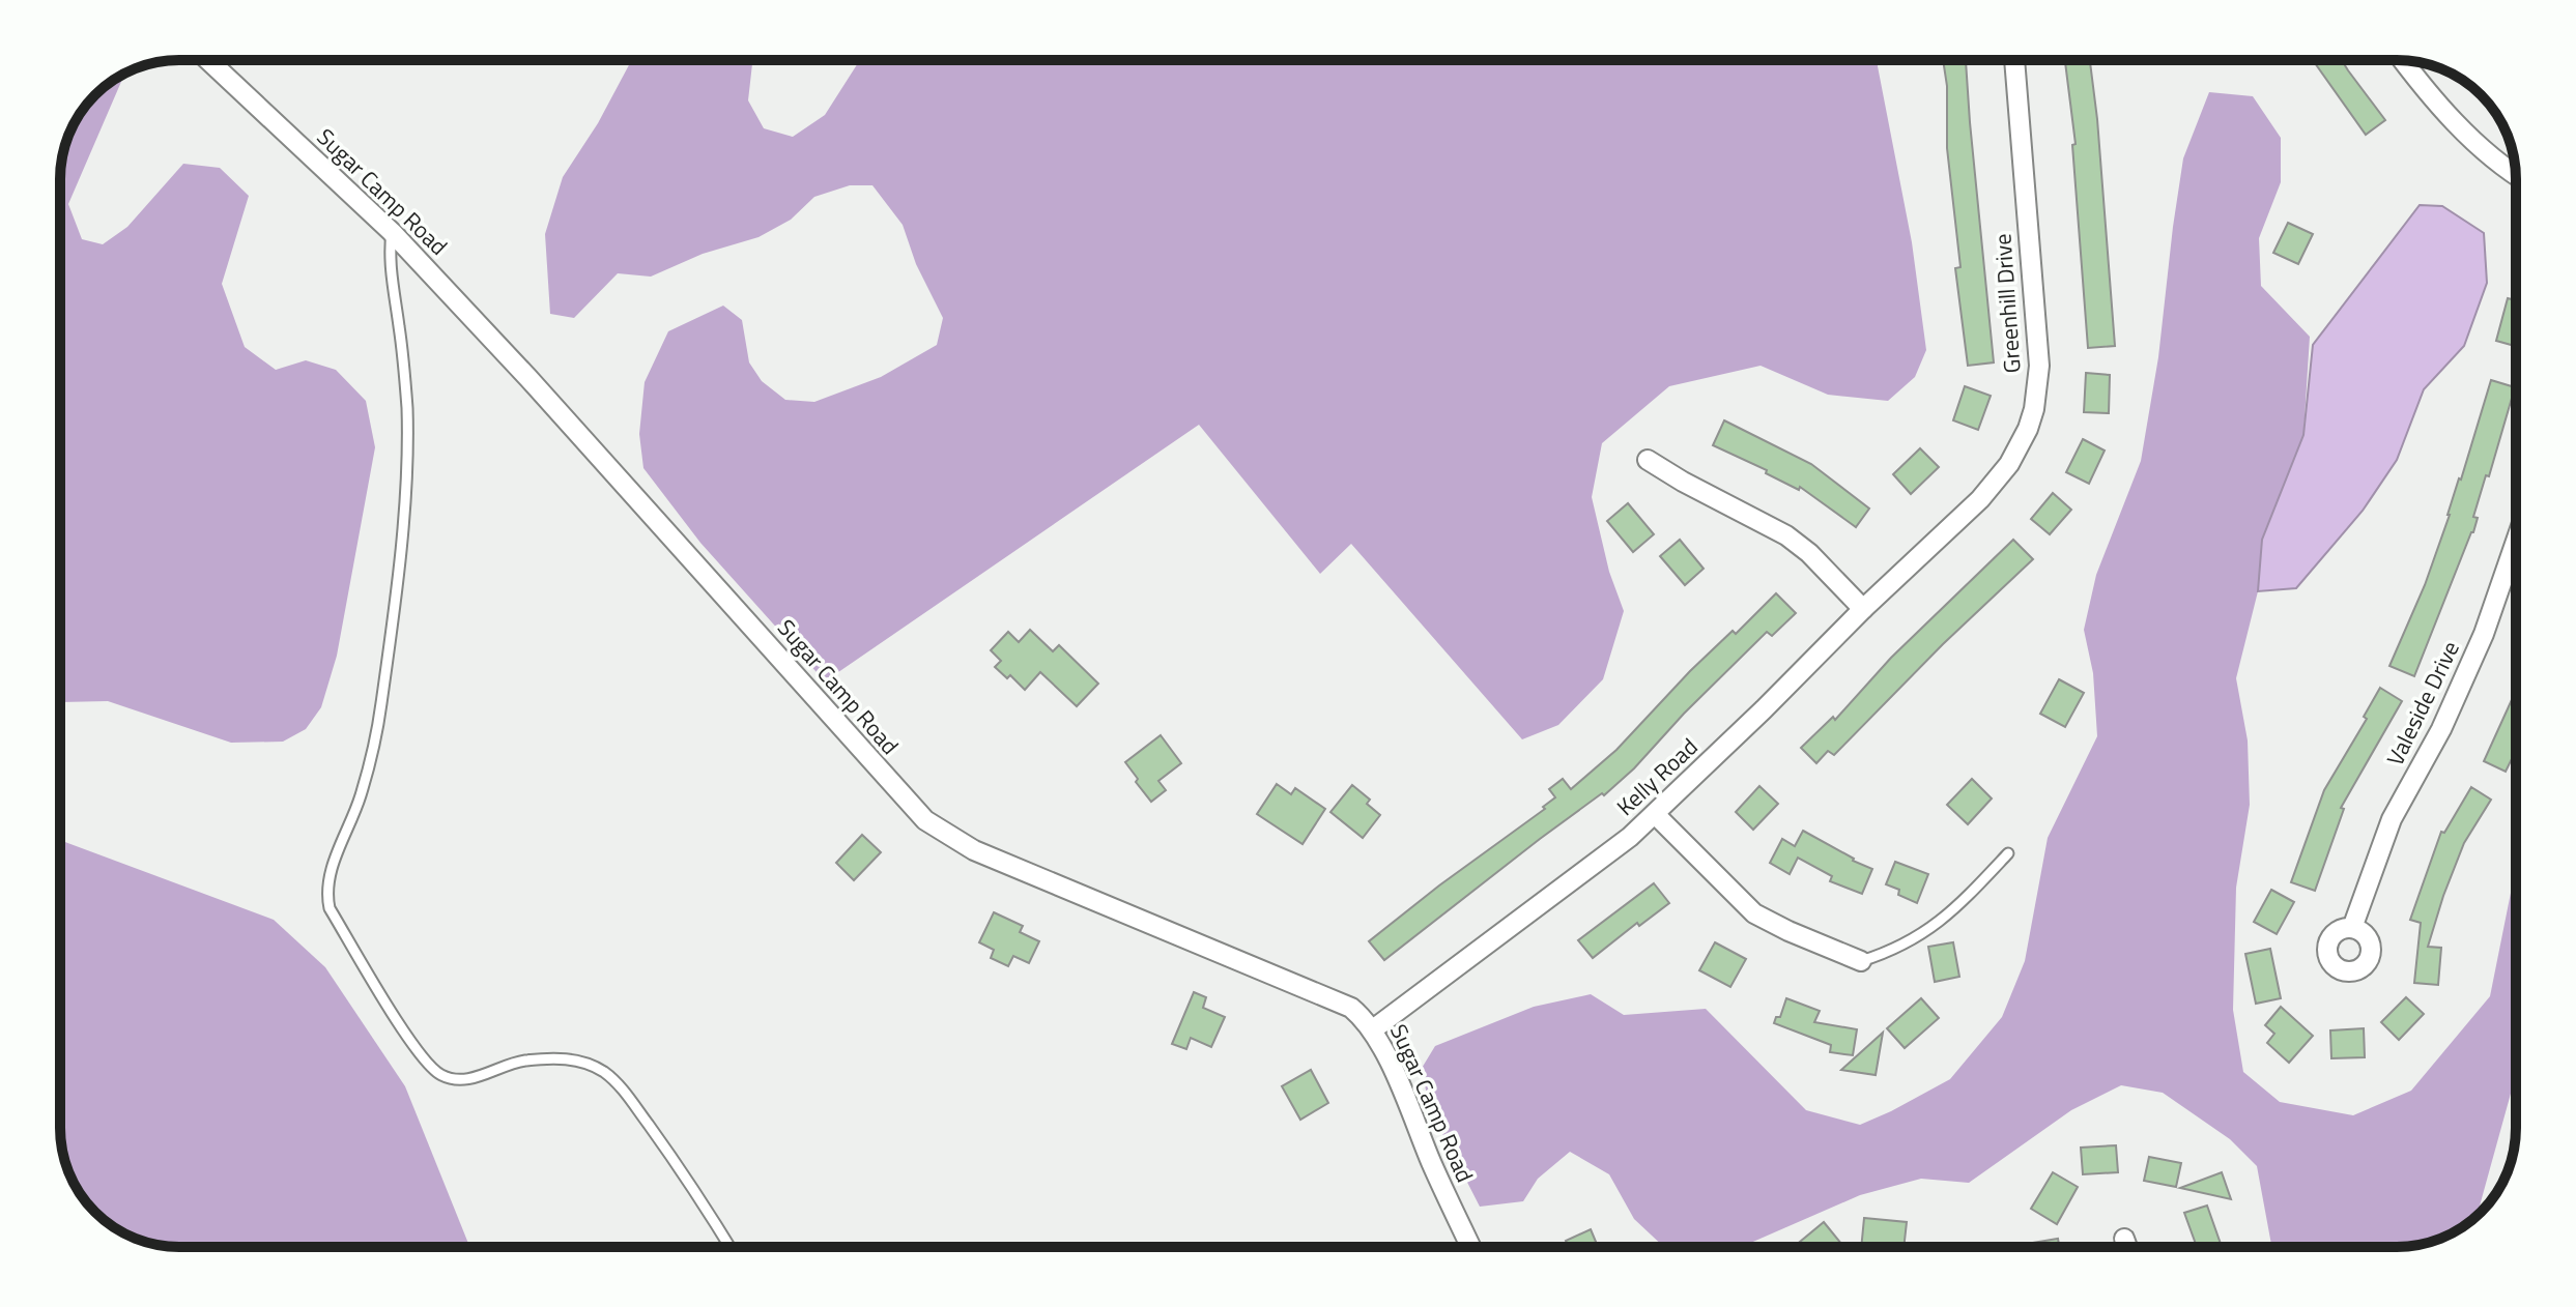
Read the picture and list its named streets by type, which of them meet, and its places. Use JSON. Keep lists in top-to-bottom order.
{
  "streets": {
    "street": [
      "Sugar Camp Road",
      "Greenhill Drive",
      "Valeside Drive",
      "Kelly Road"
    ]
  },
  "crossings": [
    ["Sugar Camp Road", "Kelly Road"],
    ["Greenhill Drive", "Kelly Road"]
  ]
}
